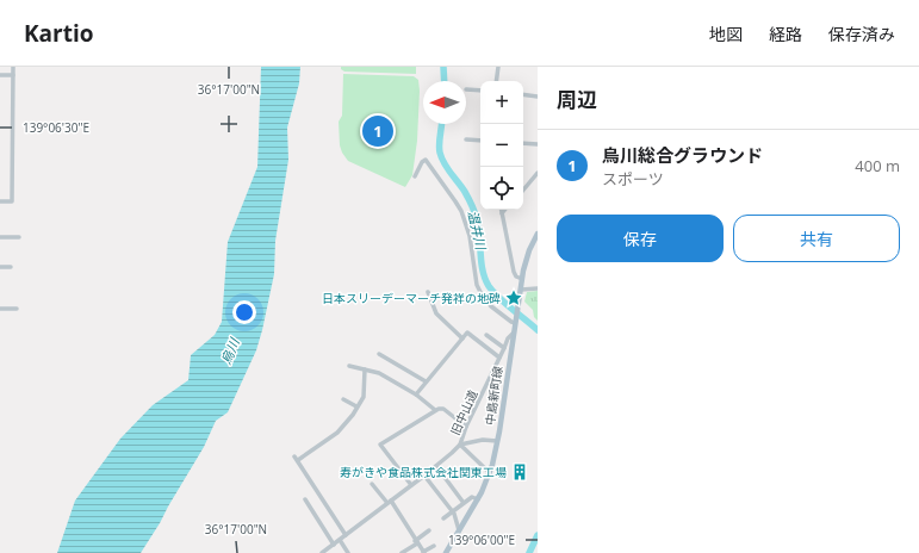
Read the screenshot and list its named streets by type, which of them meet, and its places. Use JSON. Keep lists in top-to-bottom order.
{
  "streets": {
    "main road": ["中島新町線"],
    "street": ["旧中山道"]
  },
  "crossings": [
    ["中島新町線", "旧中山道"]
  ],
  "water": ["温井川", "烏川"],
  "places": {
    "place": ["日本スリーデーマーチ発祥の地碑"],
    "building": ["寿がきや食品株式会社関東工場"]
  },
  "north": "left",
  "page": {
    "header": "Kartio",
    "nav": ["地図", "経路", "保存済み"],
    "heading": "周辺",
    "map_buttons": ["+", "−"],
    "pins": "1",
    "list": [
      {
        "mark": "1",
        "name": "烏川総合グラウンド",
        "note": "スポーツ",
        "value": "400 m"
      }
    ],
    "buttons": ["保存", "共有"]
  },
  "coordinates": ["36°17'00\"N", "139°06'30\"E", "139°06'00\"E"]
}
